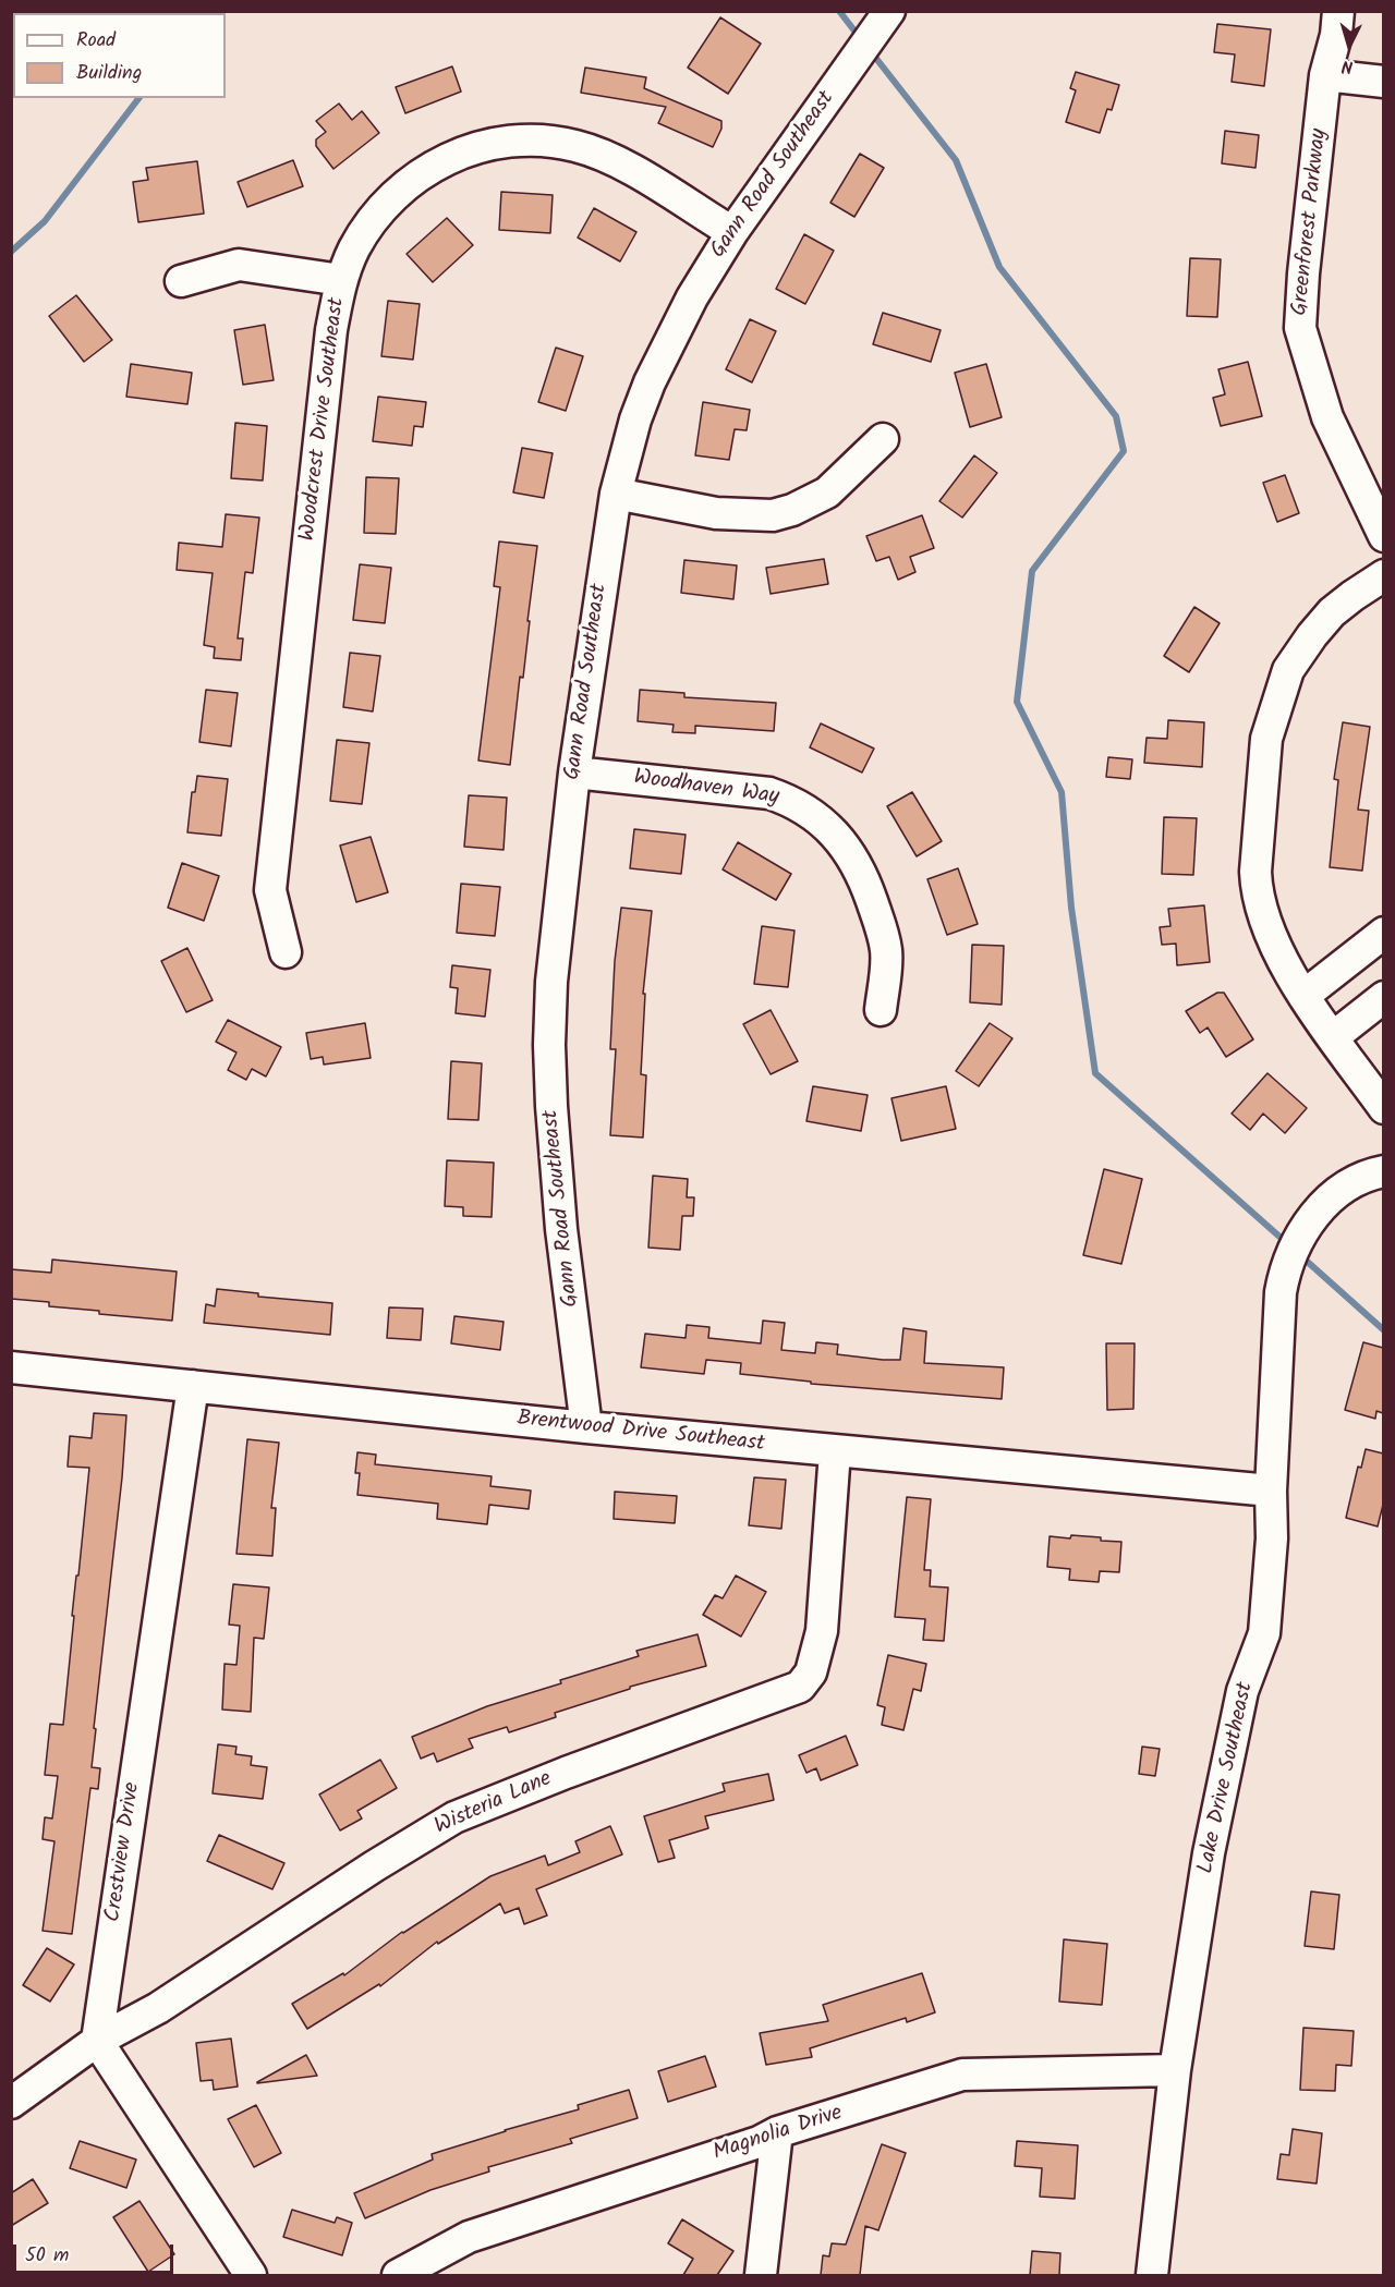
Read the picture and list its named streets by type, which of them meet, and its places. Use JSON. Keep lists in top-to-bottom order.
{
  "streets": {
    "street": [
      "Gann Road Southeast",
      "Greenforest Parkway",
      "Woodcrest Drive Southeast",
      "Woodhaven Way",
      "Brentwood Drive Southeast",
      "Lake Drive Southeast",
      "Wisteria Lane",
      "Crestview Drive",
      "Magnolia Drive"
    ]
  },
  "crossings": [
    ["Gann Road Southeast", "Woodcrest Drive Southeast"],
    ["Gann Road Southeast", "Woodhaven Way"],
    ["Gann Road Southeast", "Brentwood Drive Southeast"],
    ["Brentwood Drive Southeast", "Lake Drive Southeast"],
    ["Brentwood Drive Southeast", "Wisteria Lane"],
    ["Brentwood Drive Southeast", "Crestview Drive"],
    ["Lake Drive Southeast", "Magnolia Drive"],
    ["Wisteria Lane", "Crestview Drive"]
  ],
  "legend": ["Road", "Building"],
  "scale_bar": "50 m",
  "north": "bottom"
}
